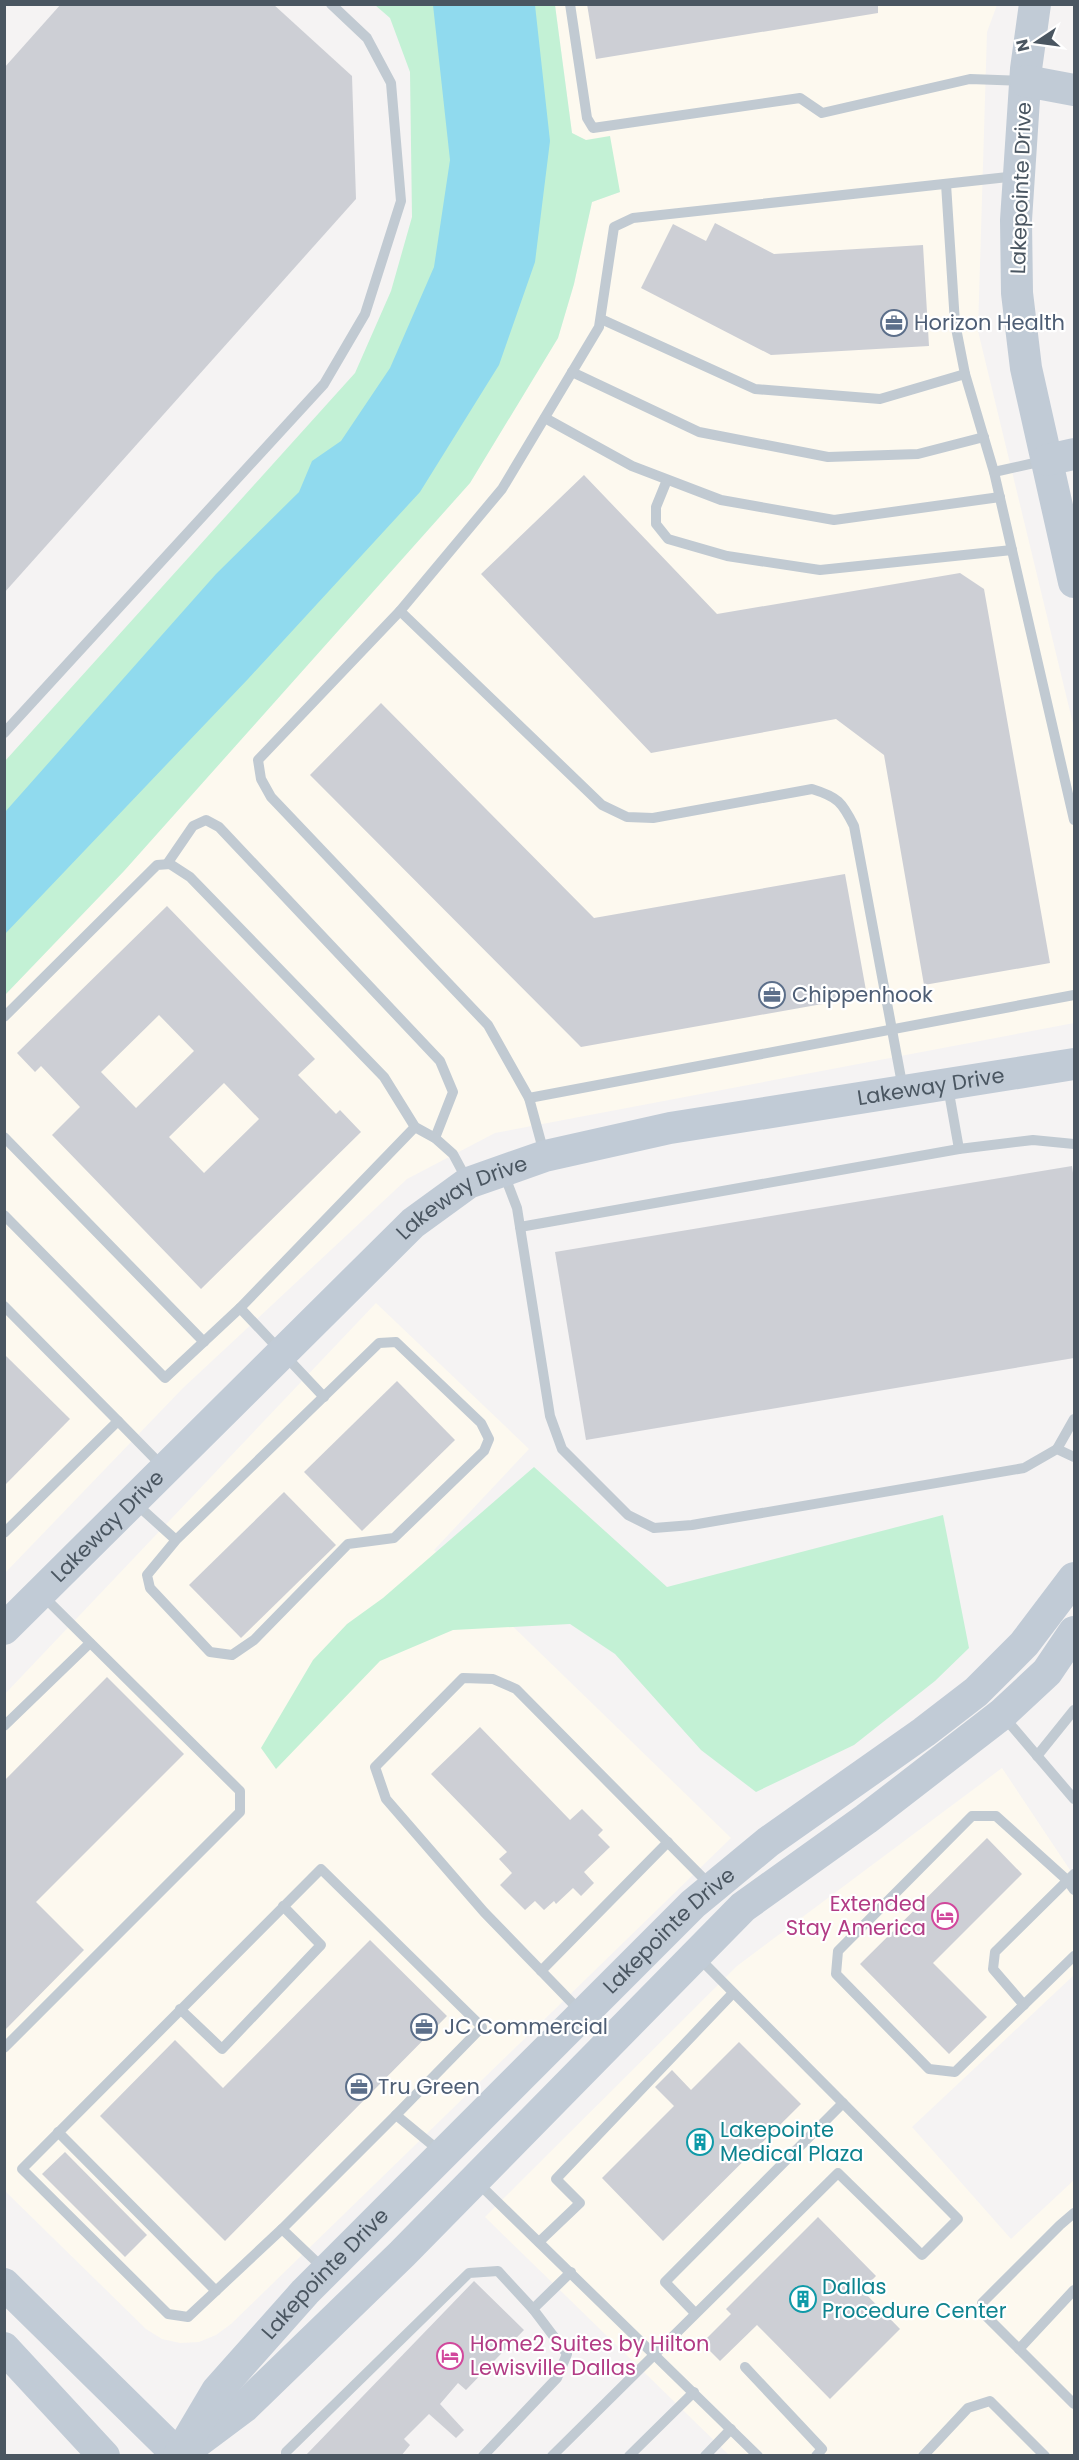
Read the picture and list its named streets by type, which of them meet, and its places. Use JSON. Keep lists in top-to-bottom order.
{
  "streets": {
    "main road": ["Lakepointe Drive", "Lakeway Drive"]
  },
  "places": {
    "office": [
      "Horizon Health",
      "Chippenhook",
      "JC Commercial",
      "Tru Green"
    ],
    "hotel": ["Extended Stay America", "Home2 Suites by Hilton Lewisville Dallas"],
    "building": ["Lakepointe Medical Plaza", "Dallas Procedure Center"]
  },
  "north": "left"
}
